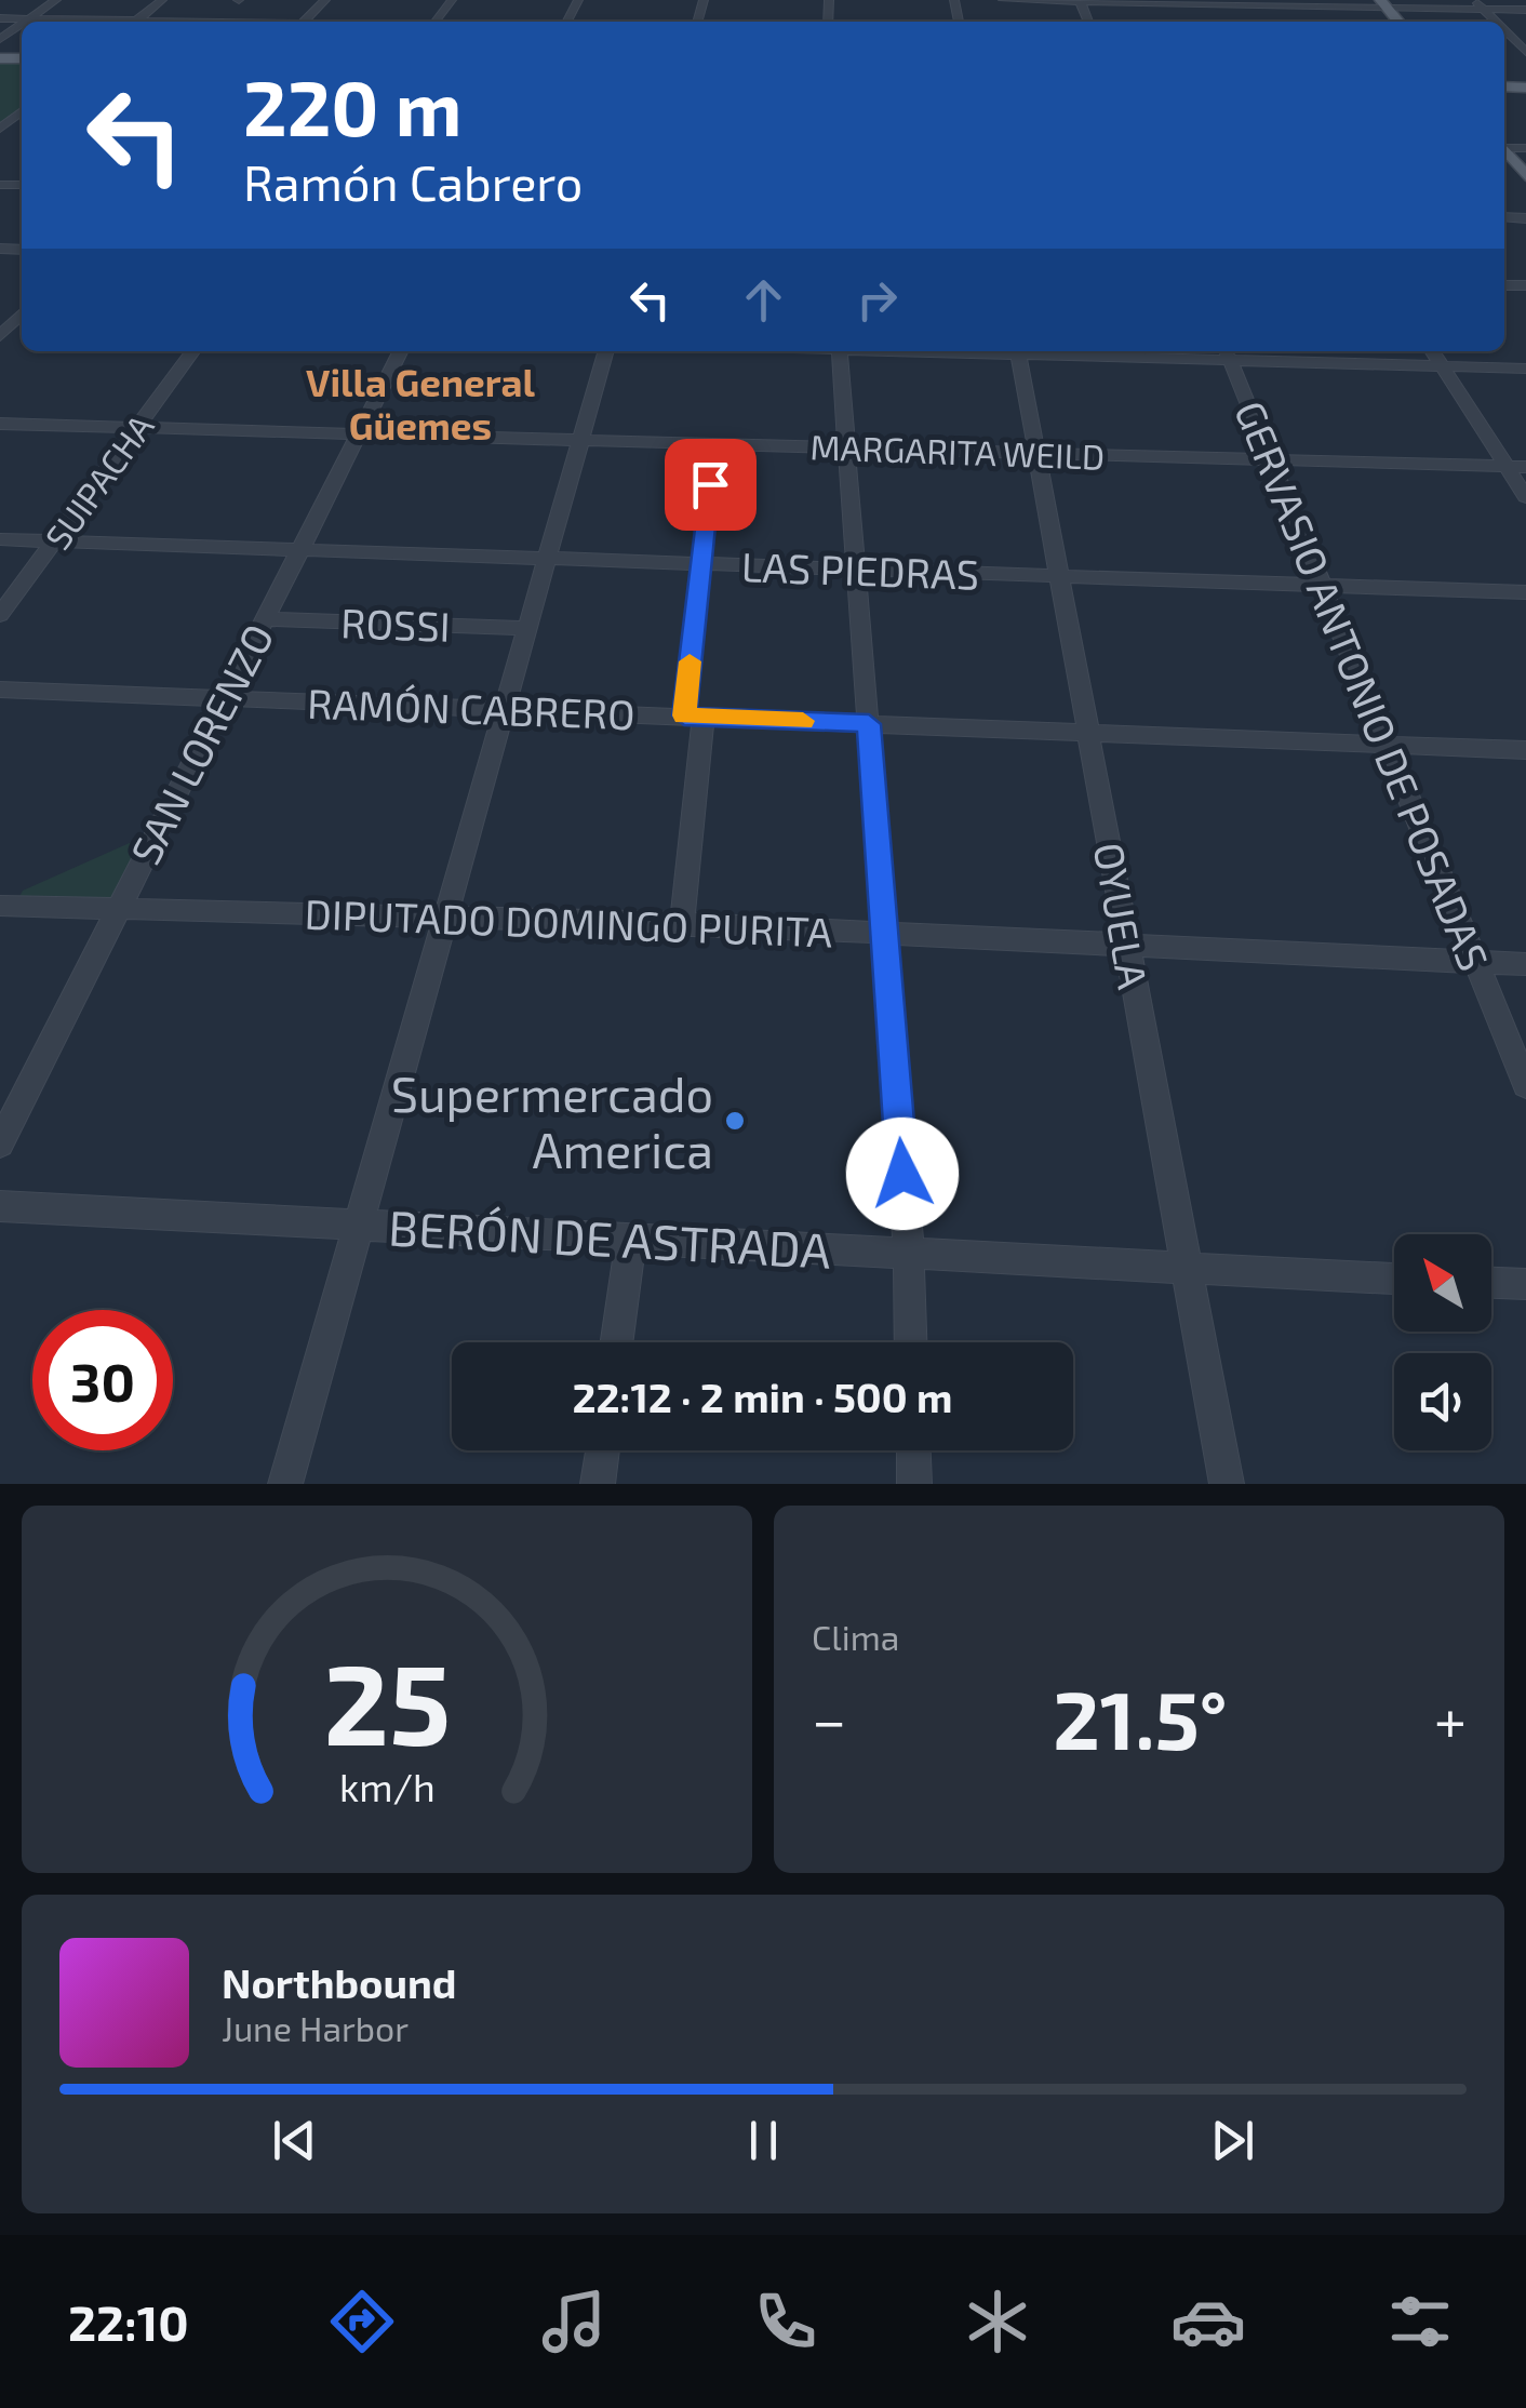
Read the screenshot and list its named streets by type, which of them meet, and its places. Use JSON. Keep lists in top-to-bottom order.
{
  "streets": {
    "street": [
      "MARGARITA WEILD",
      "SUIPACHA",
      "LAS PIEDRAS",
      "ROSSI",
      "GERVASIO ANTONIO DE POSADAS",
      "RAMÓN CABRERO",
      "SAN LORENZO",
      "OYUELA",
      "DIPUTADO DOMINGO PURITA",
      "BERÓN DE ASTRADA"
    ]
  },
  "crossings": [
    ["MARGARITA WEILD", "SUIPACHA"],
    ["MARGARITA WEILD", "GERVASIO ANTONIO DE POSADAS"],
    ["MARGARITA WEILD", "SAN LORENZO"],
    ["MARGARITA WEILD", "OYUELA"],
    ["SUIPACHA", "LAS PIEDRAS"],
    ["LAS PIEDRAS", "GERVASIO ANTONIO DE POSADAS"],
    ["LAS PIEDRAS", "SAN LORENZO"],
    ["LAS PIEDRAS", "OYUELA"],
    ["ROSSI", "SAN LORENZO"],
    ["GERVASIO ANTONIO DE POSADAS", "RAMÓN CABRERO"],
    ["GERVASIO ANTONIO DE POSADAS", "DIPUTADO DOMINGO PURITA"],
    ["RAMÓN CABRERO", "SAN LORENZO"],
    ["RAMÓN CABRERO", "OYUELA"],
    ["SAN LORENZO", "DIPUTADO DOMINGO PURITA"],
    ["OYUELA", "DIPUTADO DOMINGO PURITA"],
    ["OYUELA", "BERÓN DE ASTRADA"]
  ],
  "districts": ["Villa General Güemes"],
  "places": ["Supermercado America"],
  "north": "top left",
  "page": {
    "turn": ["220 m", "Ramón Cabrero"],
    "limit": "30",
    "trip": "22:12 · 2 min · 500 m",
    "tile": "Clima",
    "heat": ["−", "21.5°", "+"],
    "song": ["Northbound", "June Harbor"],
    "tabs": "22:10",
    "gauge": ["25", "km/h"]
  }
}
